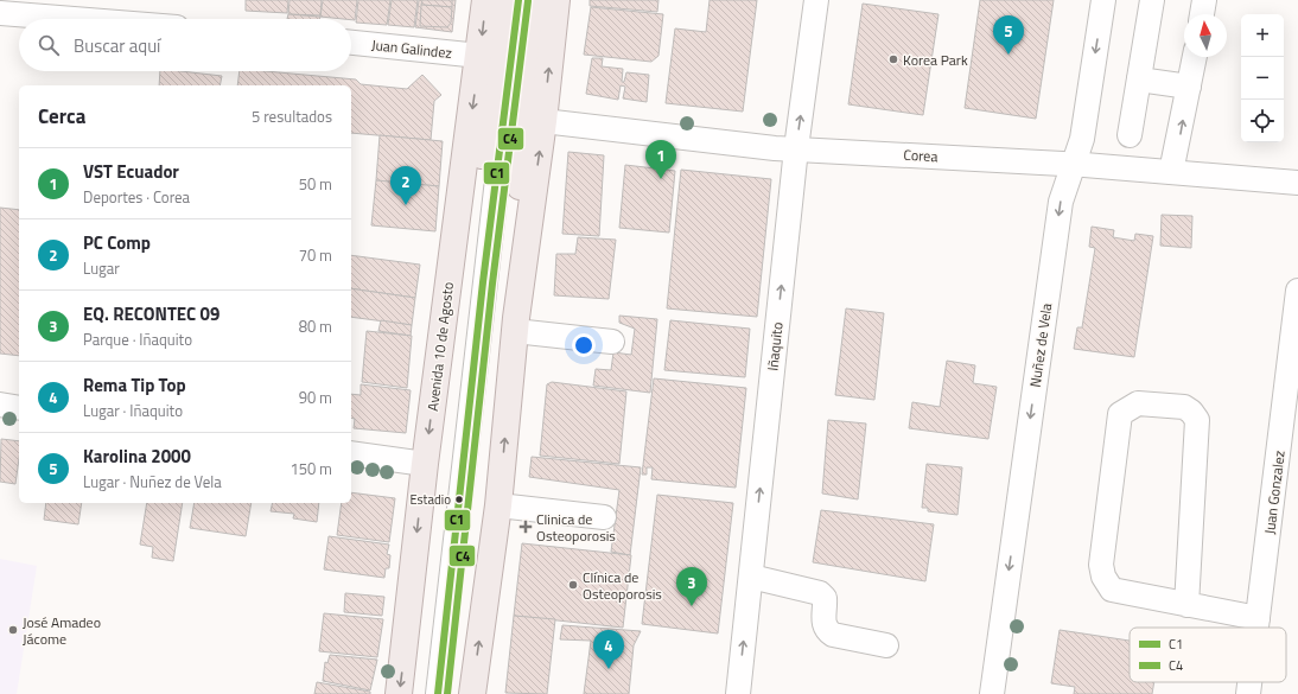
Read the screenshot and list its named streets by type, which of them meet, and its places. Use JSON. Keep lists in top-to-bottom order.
{
  "streets": {
    "main road": ["Avenida 10 de Agosto"],
    "street": [
      "Juan Galindez",
      "Corea",
      "Nuñez de Vela",
      "Iñaquito",
      "Juan Gonzalez"
    ]
  },
  "crossings": [
    ["Juan Galindez", "Avenida 10 de Agosto"],
    ["Corea", "Nuñez de Vela"],
    ["Corea", "Iñaquito"]
  ],
  "one_way": ["Iñaquito"],
  "places": {
    "other": [
      "Korea Park",
      "Estadio",
      "Clínica de Osteoporosis",
      "José Amadeo Jácome"
    ],
    "health": ["Clinica de Osteoporosis"]
  },
  "lines": ["transit line C1", "transit line C4"],
  "legend": ["C1", "C4"],
  "north": "top",
  "page": {
    "map_buttons": ["+", "−"],
    "pins": [
      "5",
      "1",
      "2",
      "3",
      "4"
    ],
    "search": "Buscar aquí",
    "heading": ["Cerca", "5 resultados"],
    "list": [
      {
        "mark": "1",
        "name": "VST Ecuador",
        "note": "Deportes · Corea",
        "value": "50 m"
      },
      {
        "mark": "2",
        "name": "PC Comp",
        "note": "Lugar",
        "value": "70 m"
      },
      {
        "mark": "3",
        "name": "EQ. RECONTEC 09",
        "note": "Parque · Iñaquito",
        "value": "80 m"
      },
      {
        "mark": "4",
        "name": "Rema Tip Top",
        "note": "Lugar · Iñaquito",
        "value": "90 m"
      },
      {
        "mark": "5",
        "name": "Karolina 2000",
        "note": "Lugar · Nuñez de Vela",
        "value": "150 m"
      }
    ]
  }
}
